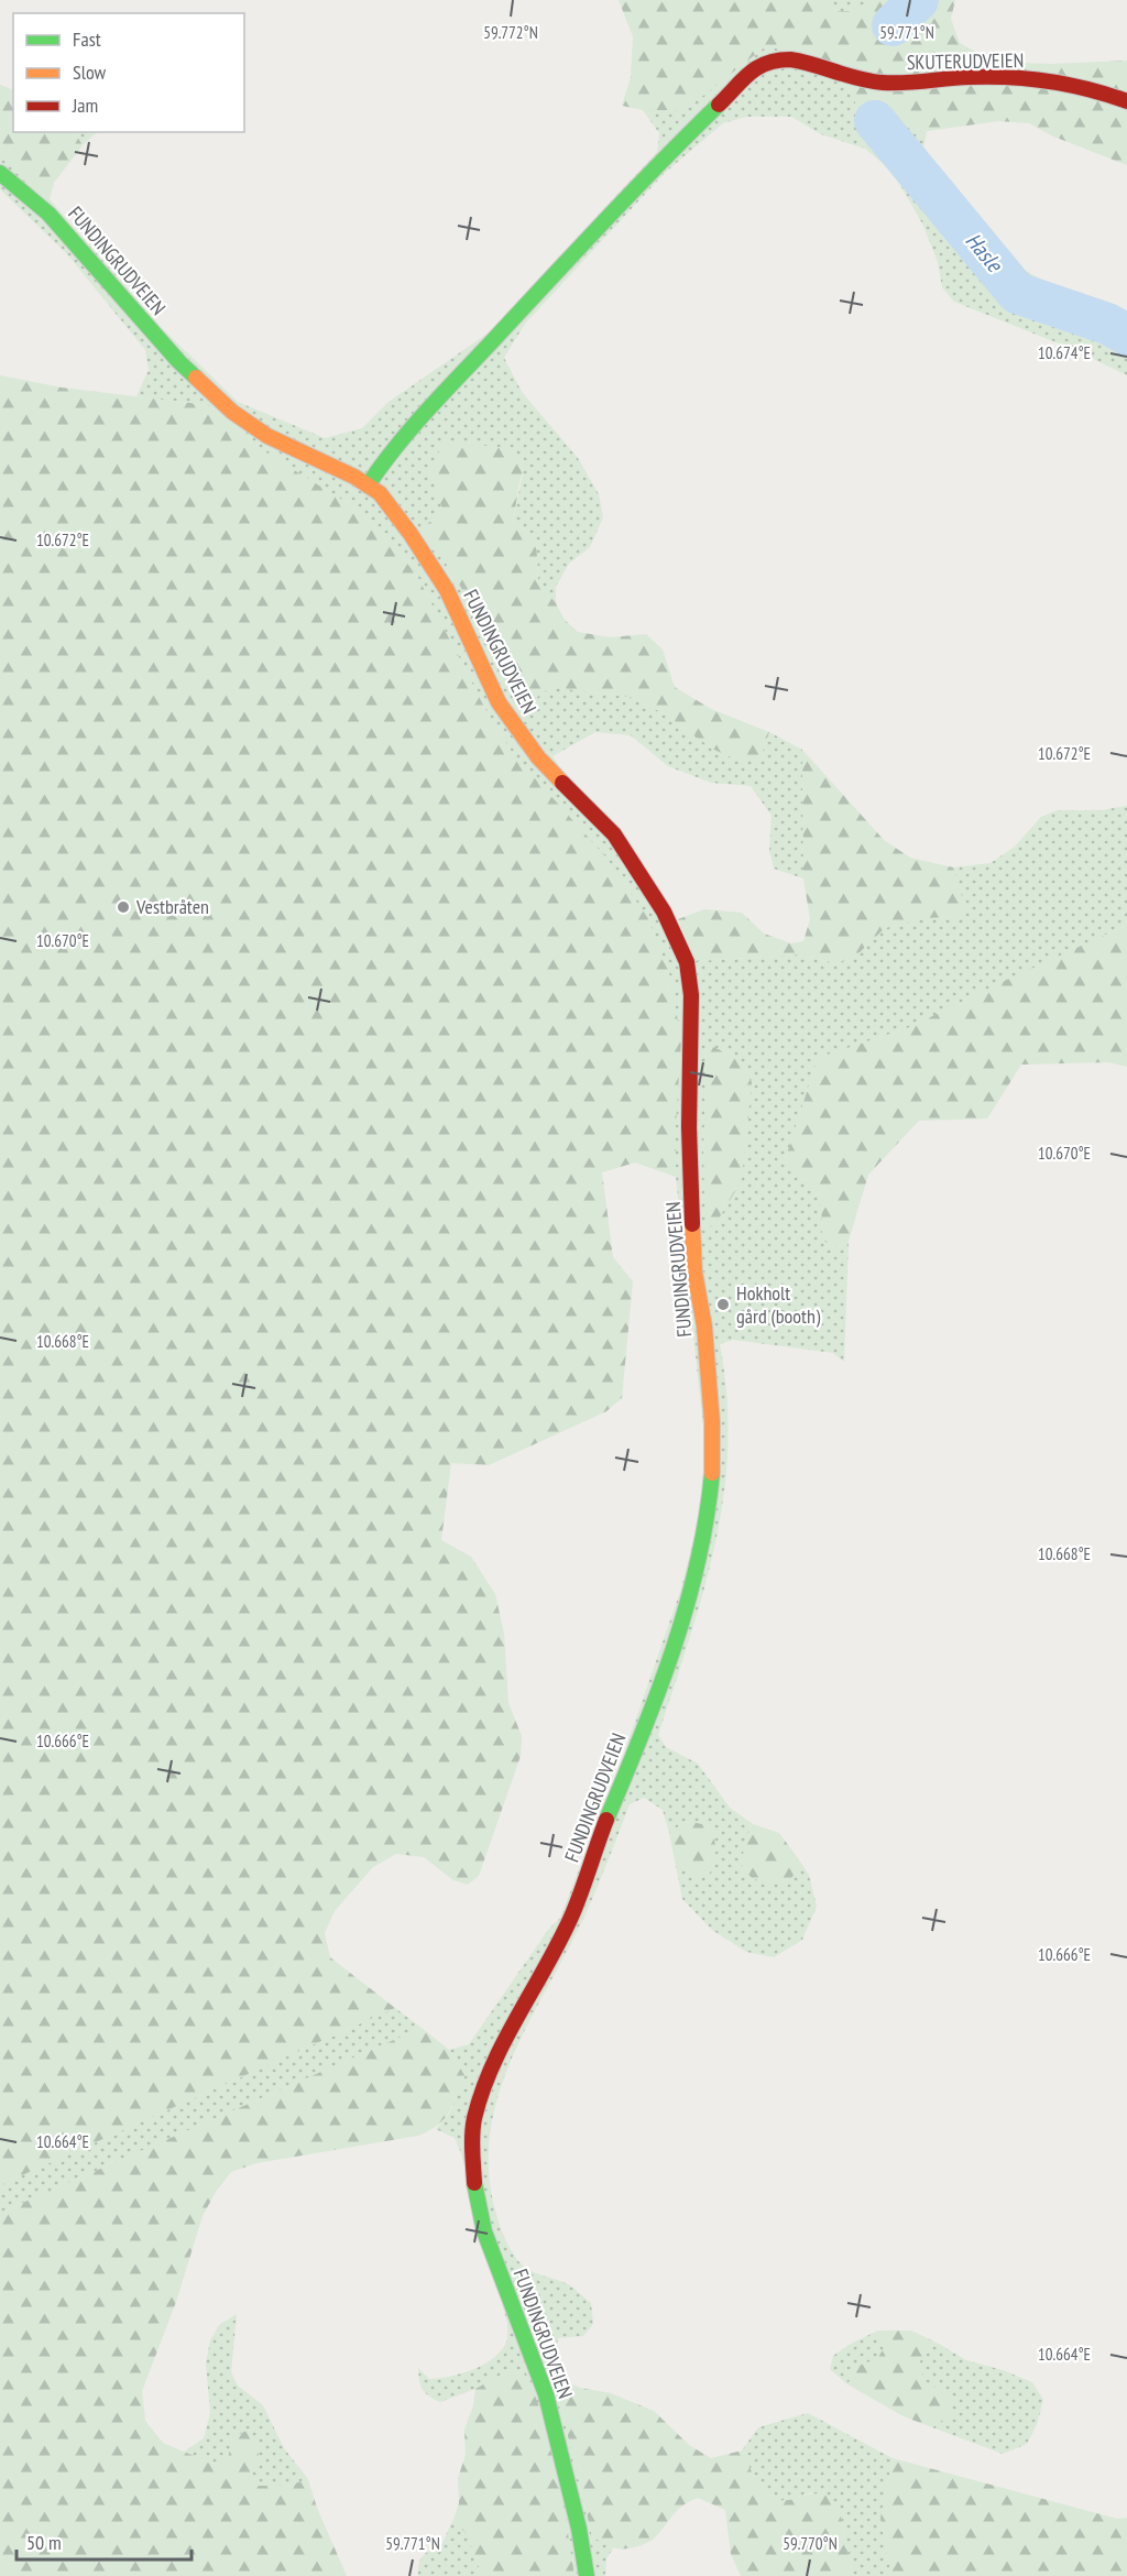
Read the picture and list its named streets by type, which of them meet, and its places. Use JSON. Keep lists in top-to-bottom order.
{
  "streets": {
    "street": ["SKUTERUDVEIEN", "FUNDINGRUDVEIEN"]
  },
  "crossings": [
    ["SKUTERUDVEIEN", "FUNDINGRUDVEIEN"]
  ],
  "water": ["Hasle"],
  "places": ["Vestbråten", "Hokholt gård (booth)"],
  "legend": ["Fast", "Slow", "Jam"],
  "scale_bar": "50 m",
  "coordinates": [
    "59.772°N",
    "59.771°N",
    "10.674°E",
    "10.672°E",
    "10.670°E",
    "10.668°E",
    "10.666°E",
    "10.664°E",
    "59.770°N"
  ]
}
